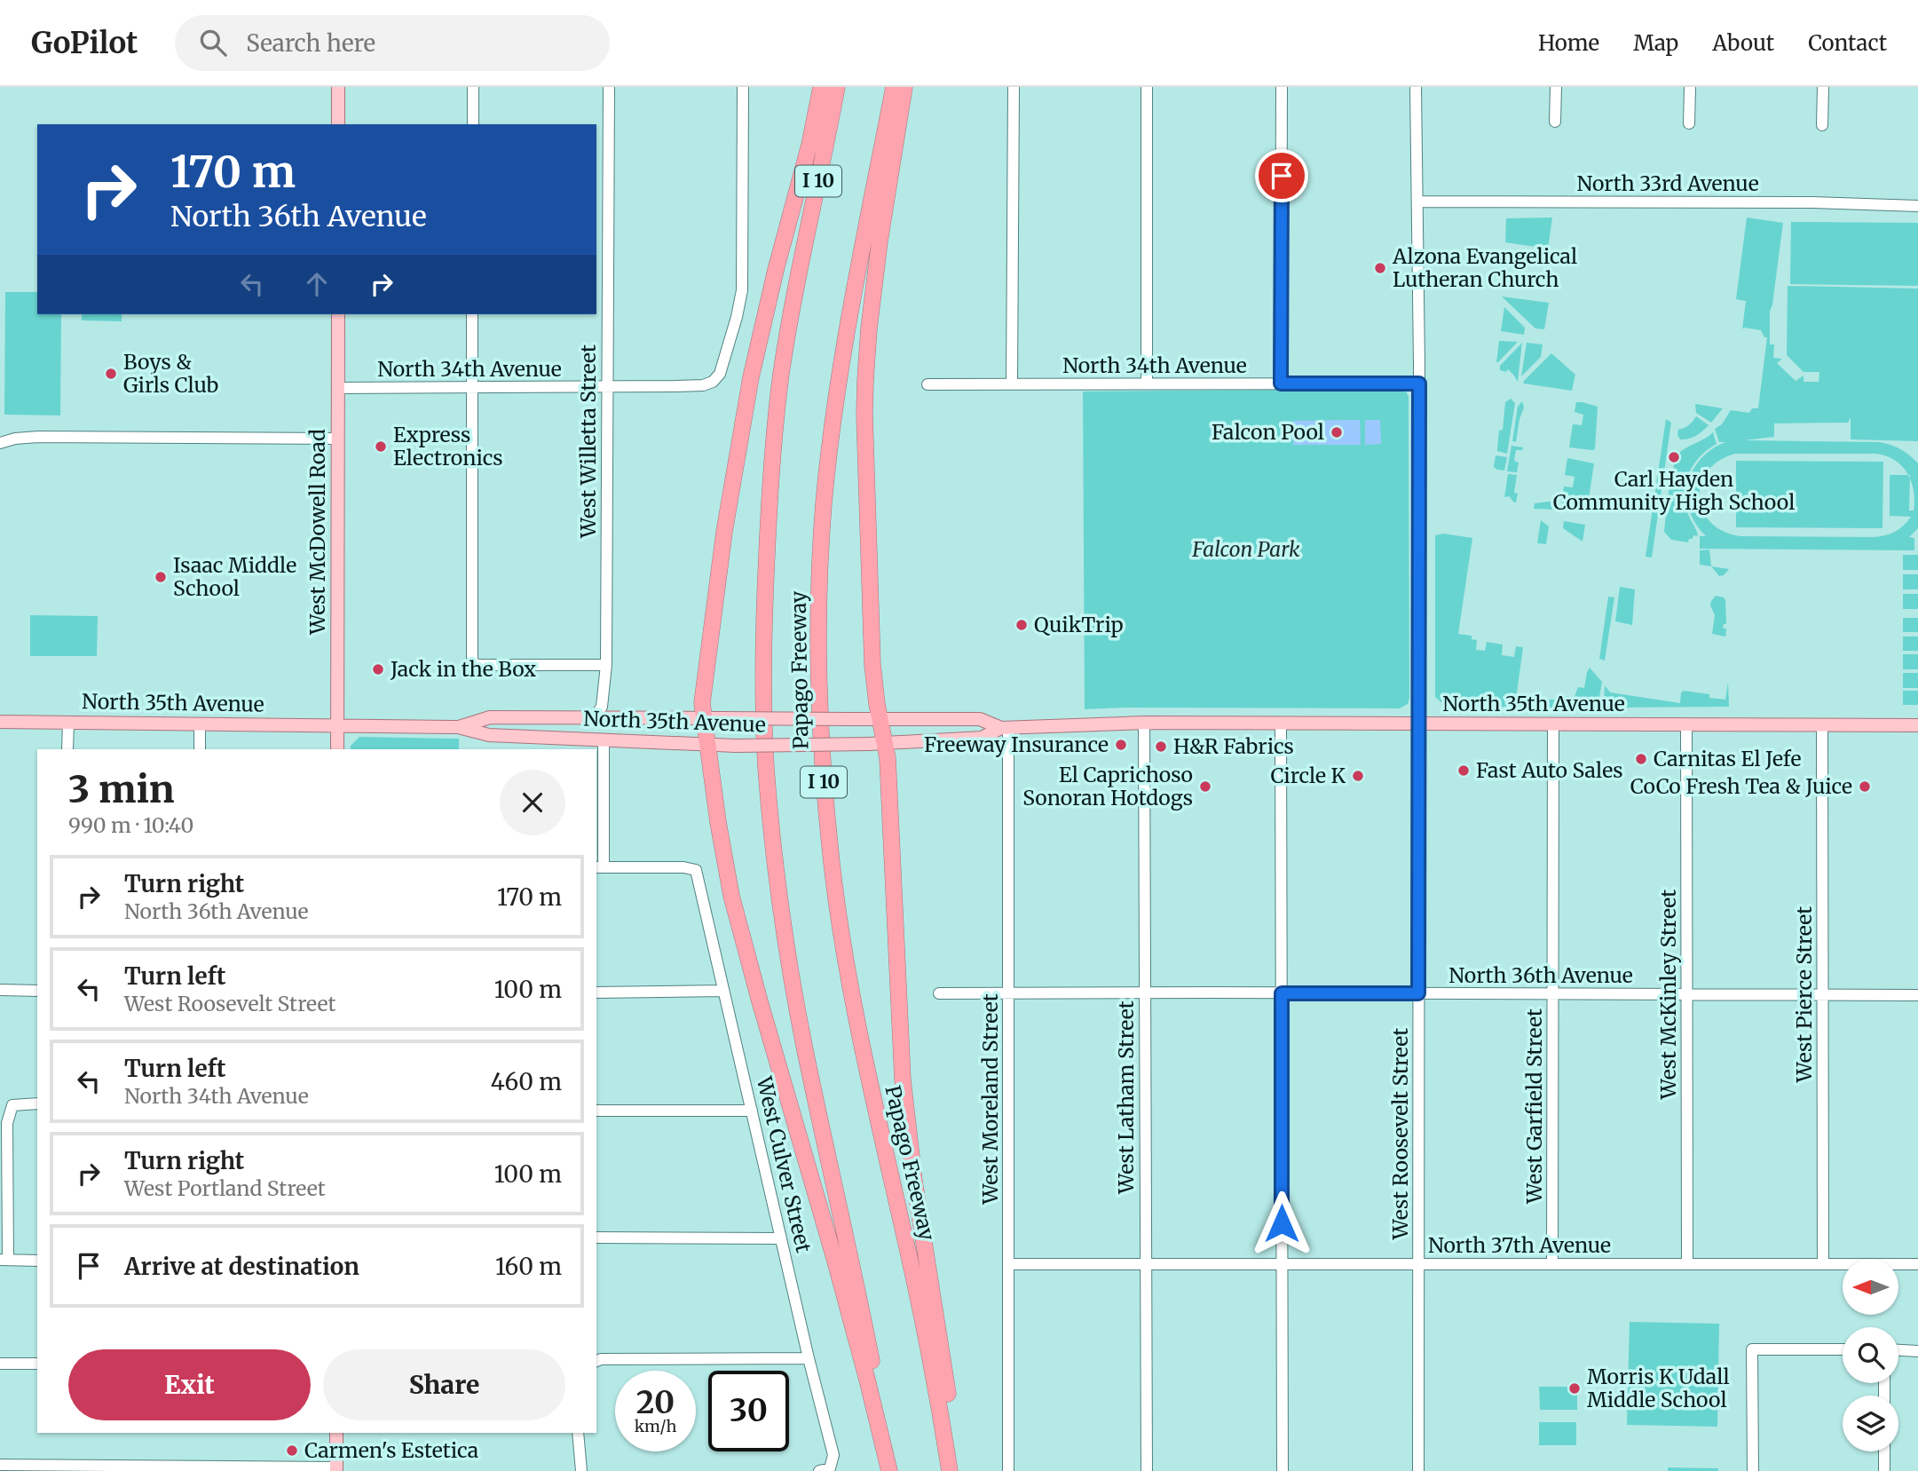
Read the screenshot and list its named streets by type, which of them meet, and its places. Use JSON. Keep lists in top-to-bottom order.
{
  "streets": {
    "highway": ["I 10", "Papago Freeway"],
    "main road": ["West McDowell Road", "North 35th Avenue"],
    "street": [
      "North 33rd Avenue",
      "North 34th Avenue",
      "West Willetta Street",
      "North 36th Avenue",
      "West McKinley Street",
      "West Pierce Street",
      "West Latham Street",
      "West Moreland Street",
      "West Garfield Street",
      "West Roosevelt Street",
      "West Culver Street",
      "North 37th Avenue"
    ]
  },
  "crossings": [
    ["North 33rd Avenue", "West Roosevelt Street"],
    ["North 34th Avenue", "West Willetta Street"],
    ["North 34th Avenue", "West McDowell Road"],
    ["North 34th Avenue", "West Roosevelt Street"],
    ["West Willetta Street", "North 35th Avenue"],
    ["West McDowell Road", "North 35th Avenue"],
    ["North 35th Avenue", "West McKinley Street"],
    ["North 35th Avenue", "West Pierce Street"],
    ["North 35th Avenue", "West Latham Street"],
    ["North 35th Avenue", "West Moreland Street"],
    ["North 35th Avenue", "West Garfield Street"],
    ["North 35th Avenue", "West Roosevelt Street"],
    ["North 36th Avenue", "West McKinley Street"],
    ["North 36th Avenue", "West Pierce Street"],
    ["North 36th Avenue", "West Latham Street"],
    ["North 36th Avenue", "West Moreland Street"],
    ["North 36th Avenue", "West Garfield Street"],
    ["North 36th Avenue", "West Roosevelt Street"],
    ["West McKinley Street", "North 37th Avenue"],
    ["West Pierce Street", "North 37th Avenue"],
    ["West Latham Street", "North 37th Avenue"],
    ["West Moreland Street", "North 37th Avenue"],
    ["West Garfield Street", "North 37th Avenue"],
    ["West Roosevelt Street", "North 37th Avenue"]
  ],
  "parks": ["Falcon Park"],
  "places": [
    "Alzona Evangelical Lutheran Church",
    "Boys & Girls Club",
    "Falcon Pool",
    "Express Electronics",
    "Carl Hayden Community High School",
    "Isaac Middle School",
    "QuikTrip",
    "Jack in the Box",
    "Freeway Insurance",
    "H&R Fabrics",
    "Carnitas El Jefe",
    "Fast Auto Sales",
    "Circle K",
    "El Caprichoso Sonoran Hotdogs",
    "CoCo Fresh Tea & Juice",
    "Morris K Udall Middle School",
    "Carmen's Estetica"
  ],
  "north": "left",
  "page": {
    "header": "GoPilot",
    "search": "Search here",
    "nav": [
      "Home",
      "Map",
      "About",
      "Contact"
    ],
    "turn": ["170 m", "North 36th Avenue"],
    "heading": ["3 min", "990 m · 10:40"],
    "list": [
      {
        "name": "Turn right",
        "note": "North 36th Avenue",
        "value": "170 m"
      },
      {
        "name": "Turn left",
        "note": "West Roosevelt Street",
        "value": "100 m"
      },
      {
        "name": "Turn left",
        "note": "North 34th Avenue",
        "value": "460 m"
      },
      {
        "name": "Turn right",
        "note": "West Portland Street",
        "value": "100 m"
      },
      {
        "name": "Arrive at destination",
        "value": "160 m"
      }
    ],
    "buttons": ["Exit", "Share"],
    "speed": "20 km/h",
    "limit": "30"
  }
}
